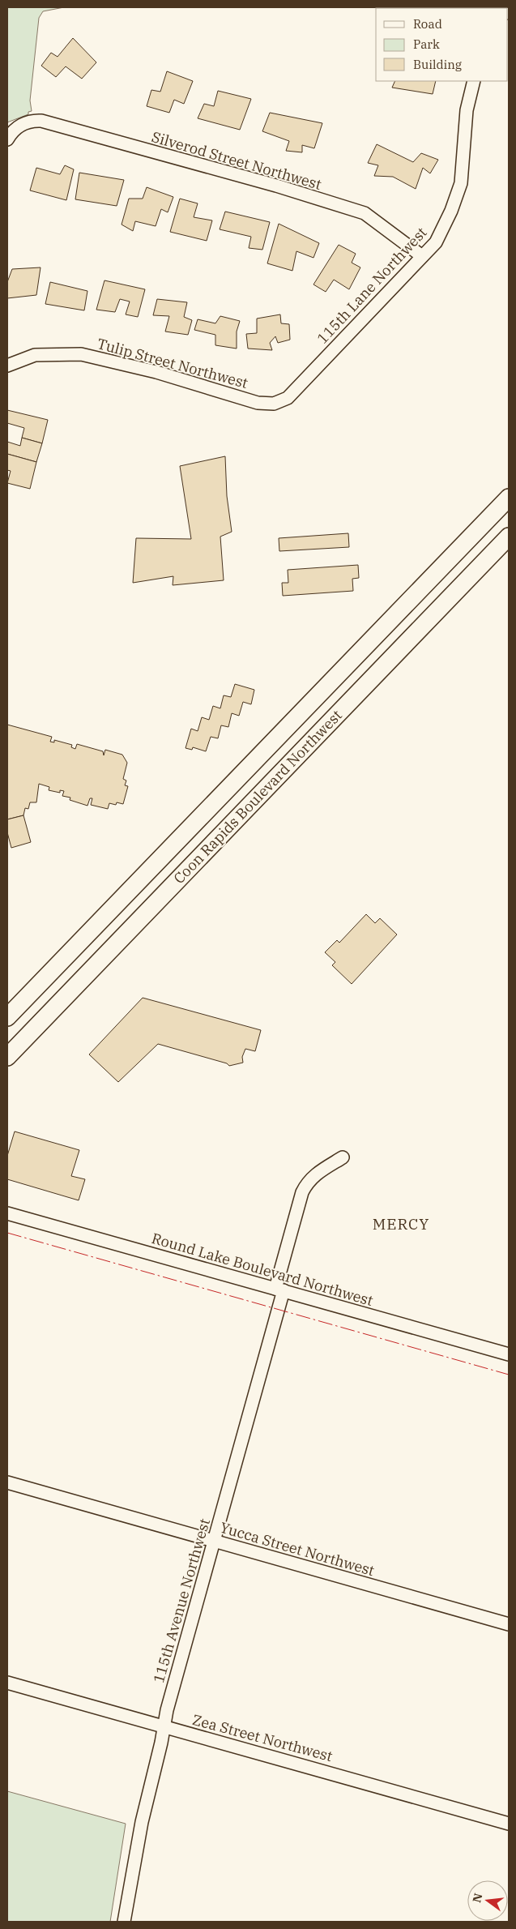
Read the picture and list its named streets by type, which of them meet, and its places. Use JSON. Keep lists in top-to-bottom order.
{
  "streets": {
    "main road": ["Coon Rapids Boulevard Northwest"],
    "street": [
      "Silverod Street Northwest",
      "115th Lane Northwest",
      "Tulip Street Northwest",
      "Round Lake Boulevard Northwest",
      "Yucca Street Northwest",
      "115th Avenue Northwest",
      "Zea Street Northwest"
    ]
  },
  "crossings": [
    ["Silverod Street Northwest", "115th Lane Northwest"],
    ["115th Lane Northwest", "Tulip Street Northwest"],
    ["Round Lake Boulevard Northwest", "115th Avenue Northwest"],
    ["Yucca Street Northwest", "115th Avenue Northwest"],
    ["115th Avenue Northwest", "Zea Street Northwest"]
  ],
  "districts": ["MERCY"],
  "legend": ["Road", "Park", "Building"],
  "north": "left"
}
